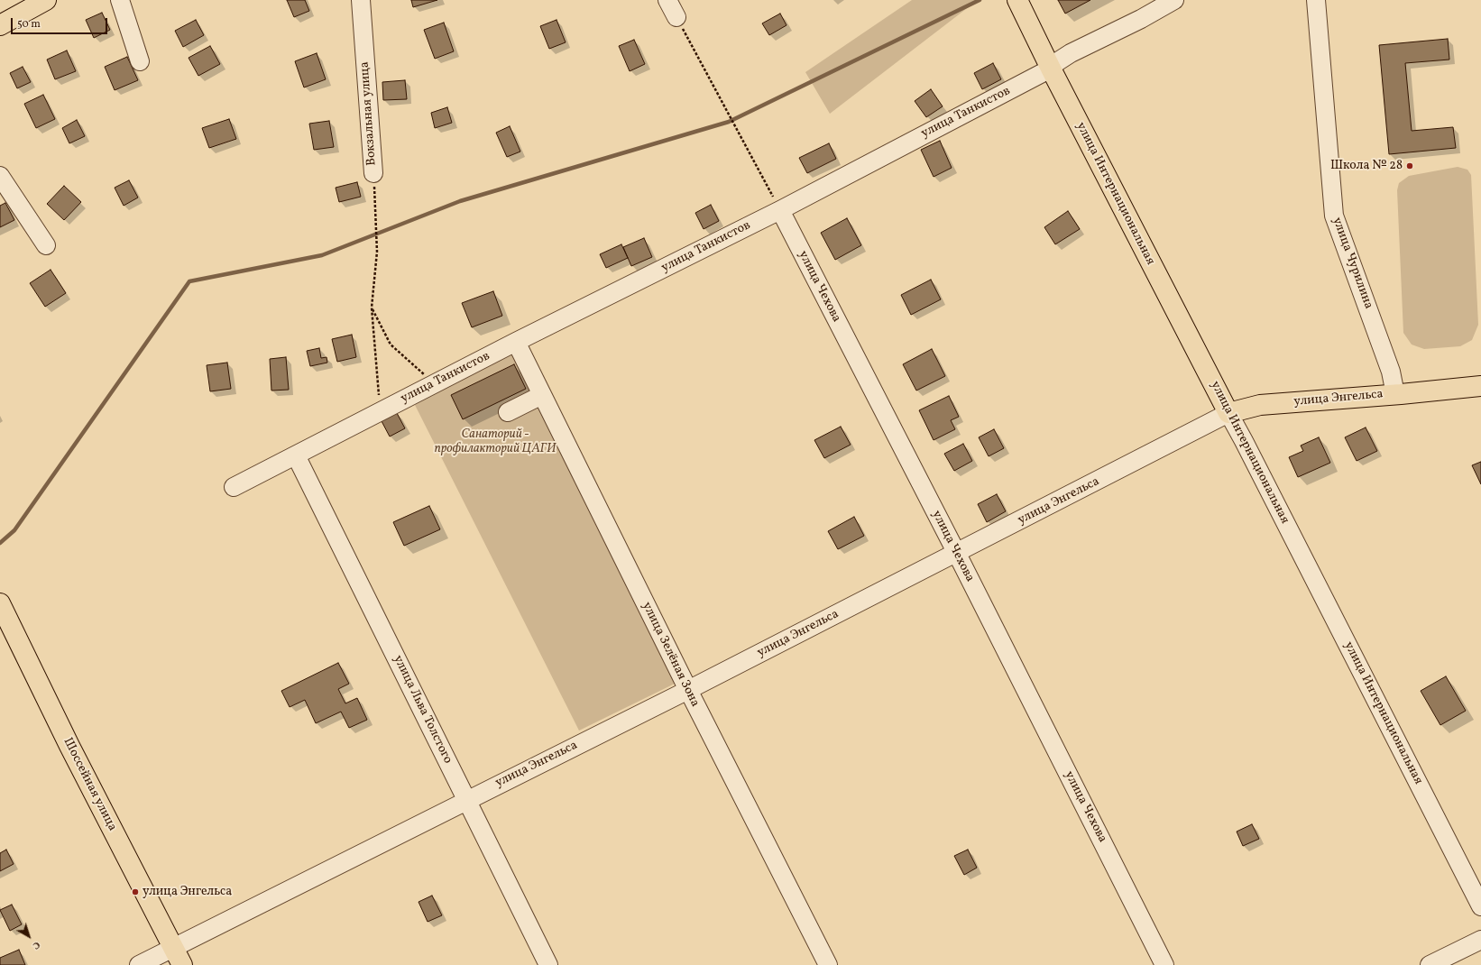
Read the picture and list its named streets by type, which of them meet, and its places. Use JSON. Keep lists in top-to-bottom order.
{
  "streets": {
    "main road": ["улица Интернациональная", "улица Энгельса", "Шоссейная улица"],
    "street": [
      "улица Танкистов",
      "Вокзальная улица",
      "улица Чурилина",
      "улица Чехова",
      "улица Зелёная Зона",
      "улица Льва Толстого"
    ]
  },
  "crossings": [
    ["улица Танкистов", "улица Интернациональная"],
    ["улица Танкистов", "улица Чехова"],
    ["улица Танкистов", "улица Зелёная Зона"],
    ["улица Танкистов", "улица Льва Толстого"],
    ["улица Интернациональная", "улица Энгельса"],
    ["улица Чурилина", "улица Энгельса"],
    ["улица Чехова", "улица Энгельса"],
    ["улица Энгельса", "улица Зелёная Зона"],
    ["улица Энгельса", "улица Льва Толстого"],
    ["улица Энгельса", "Шоссейная улица"]
  ],
  "parks": ["Санаторий - профилакторий ЦАГИ"],
  "places": ["Школа № 28", "улица Энгельса"],
  "scale_bar": "50 m",
  "north": "bottom right"
}
